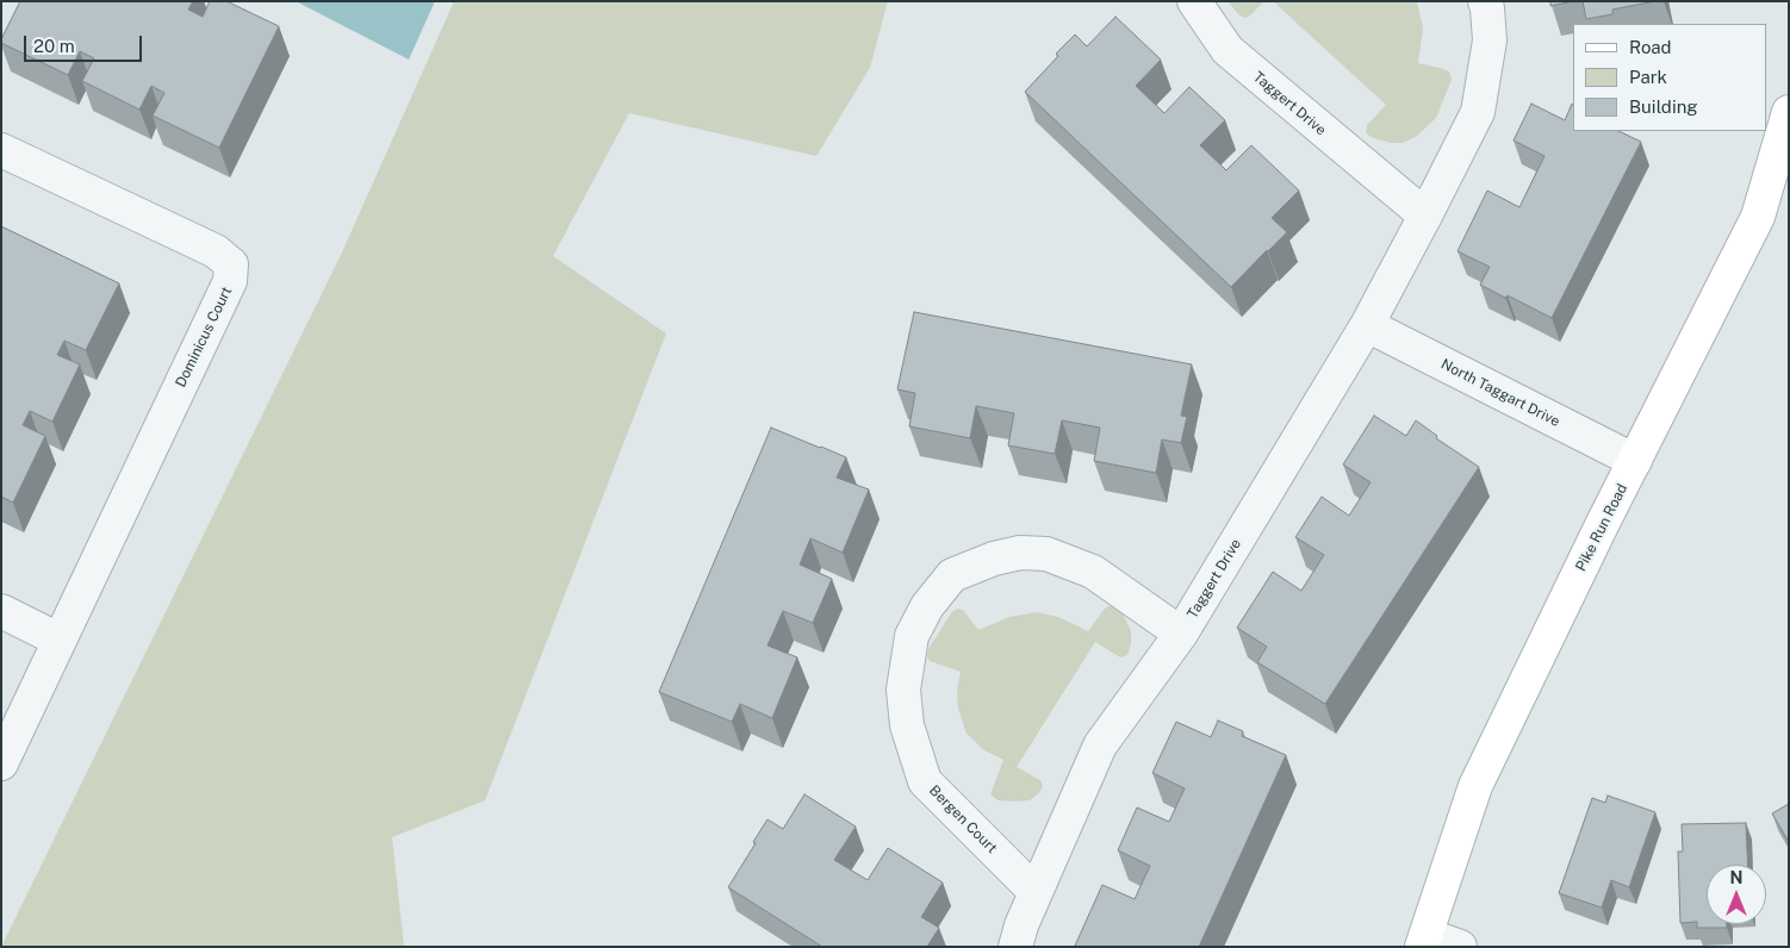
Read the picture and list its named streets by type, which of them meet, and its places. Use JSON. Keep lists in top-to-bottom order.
{
  "streets": {
    "street": [
      "Taggert Drive",
      "Dominicus Court",
      "North Taggart Drive",
      "Pike Run Road",
      "Bergen Court"
    ]
  },
  "crossings": [
    ["Taggert Drive", "North Taggart Drive"],
    ["Taggert Drive", "Bergen Court"],
    ["North Taggart Drive", "Pike Run Road"]
  ],
  "legend": ["Road", "Park", "Building"],
  "scale_bar": "20 m",
  "north": "top"
}
